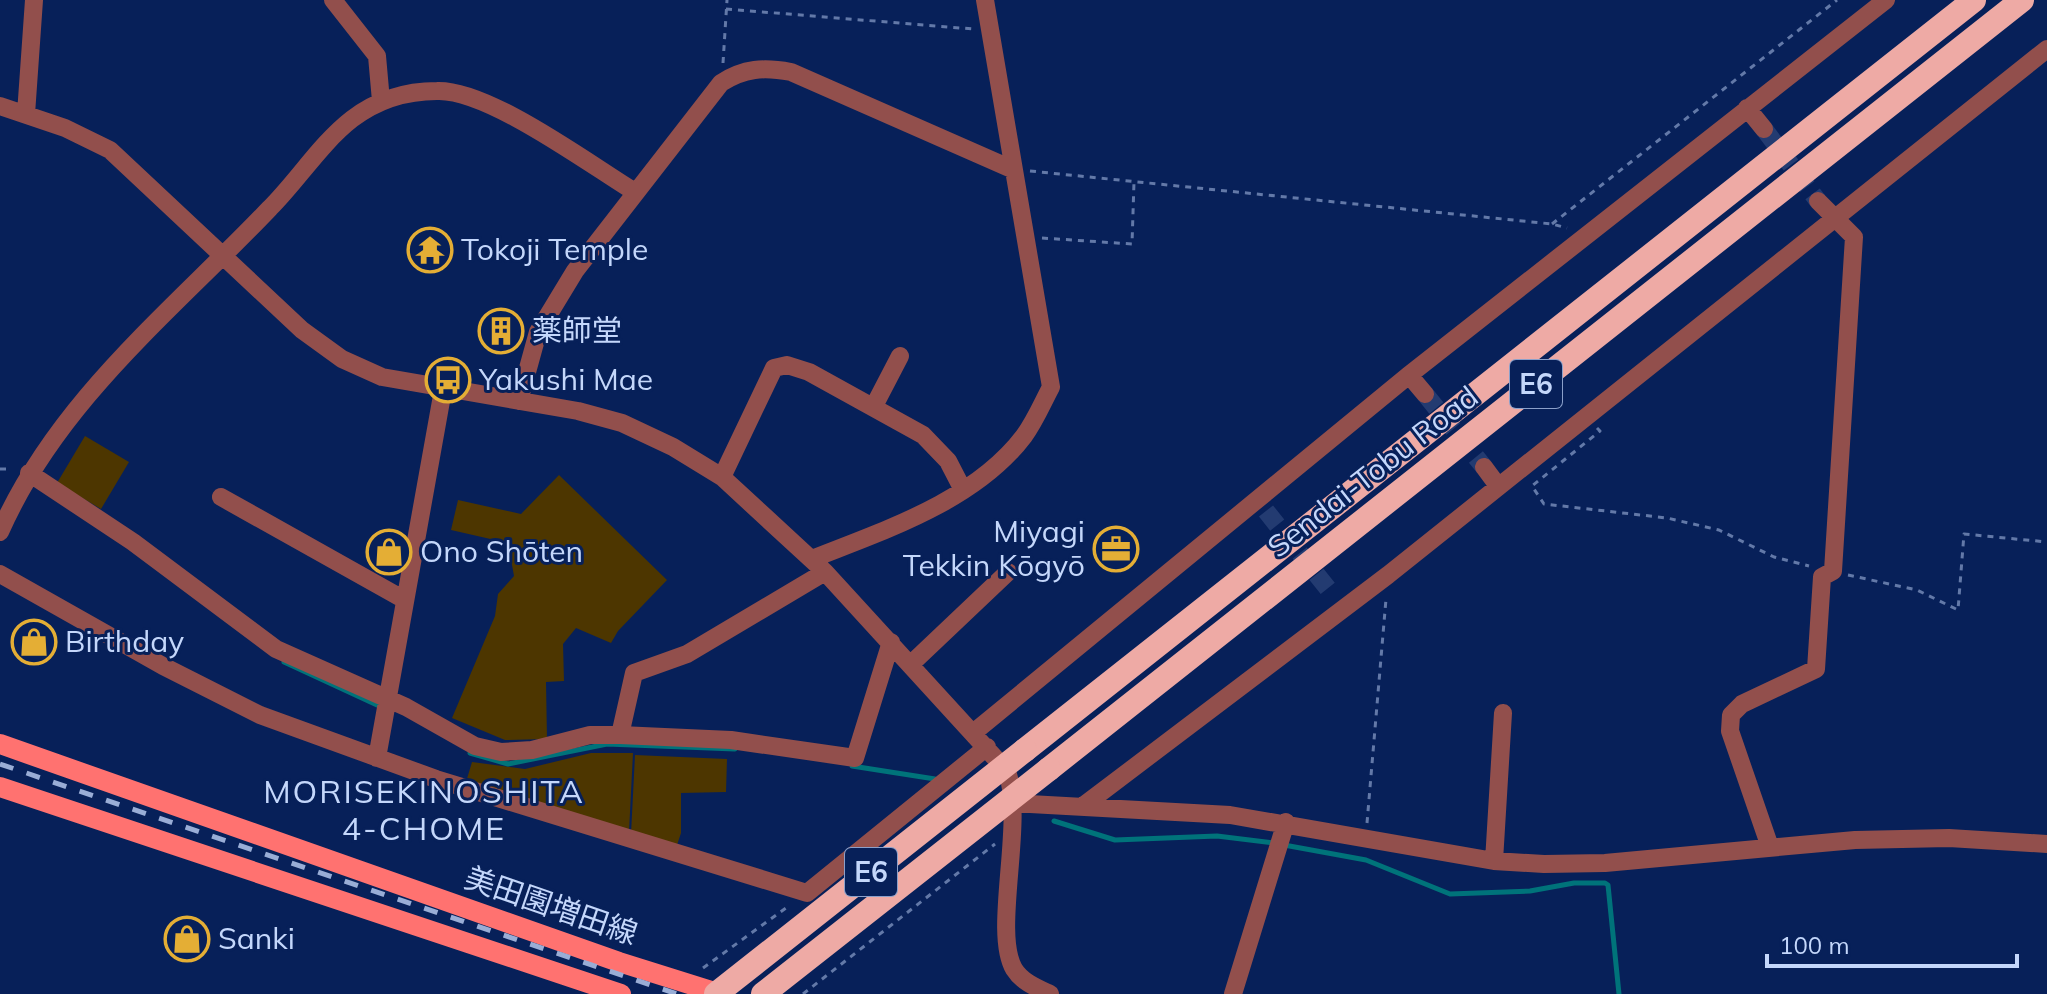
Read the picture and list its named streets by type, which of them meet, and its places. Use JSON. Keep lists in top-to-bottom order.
{
  "streets": {
    "highway": ["E6", "Sendai-Tobu Road"],
    "main road": ["美田園増田線"]
  },
  "crossings": [
    ["Sendai-Tobu Road", "美田園増田線"]
  ],
  "districts": ["MORISEKINOSHITA 4-CHOME"],
  "places": {
    "temple": ["Tokoji Temple"],
    "building": ["薬師堂"],
    "bus stop": ["Yakushi Mae"],
    "office": ["Miyagi Tekkin Kōgyō"],
    "shop": ["Ono Shōten", "Birthday", "Sanki"]
  },
  "scale_bar": "100 m"
}
